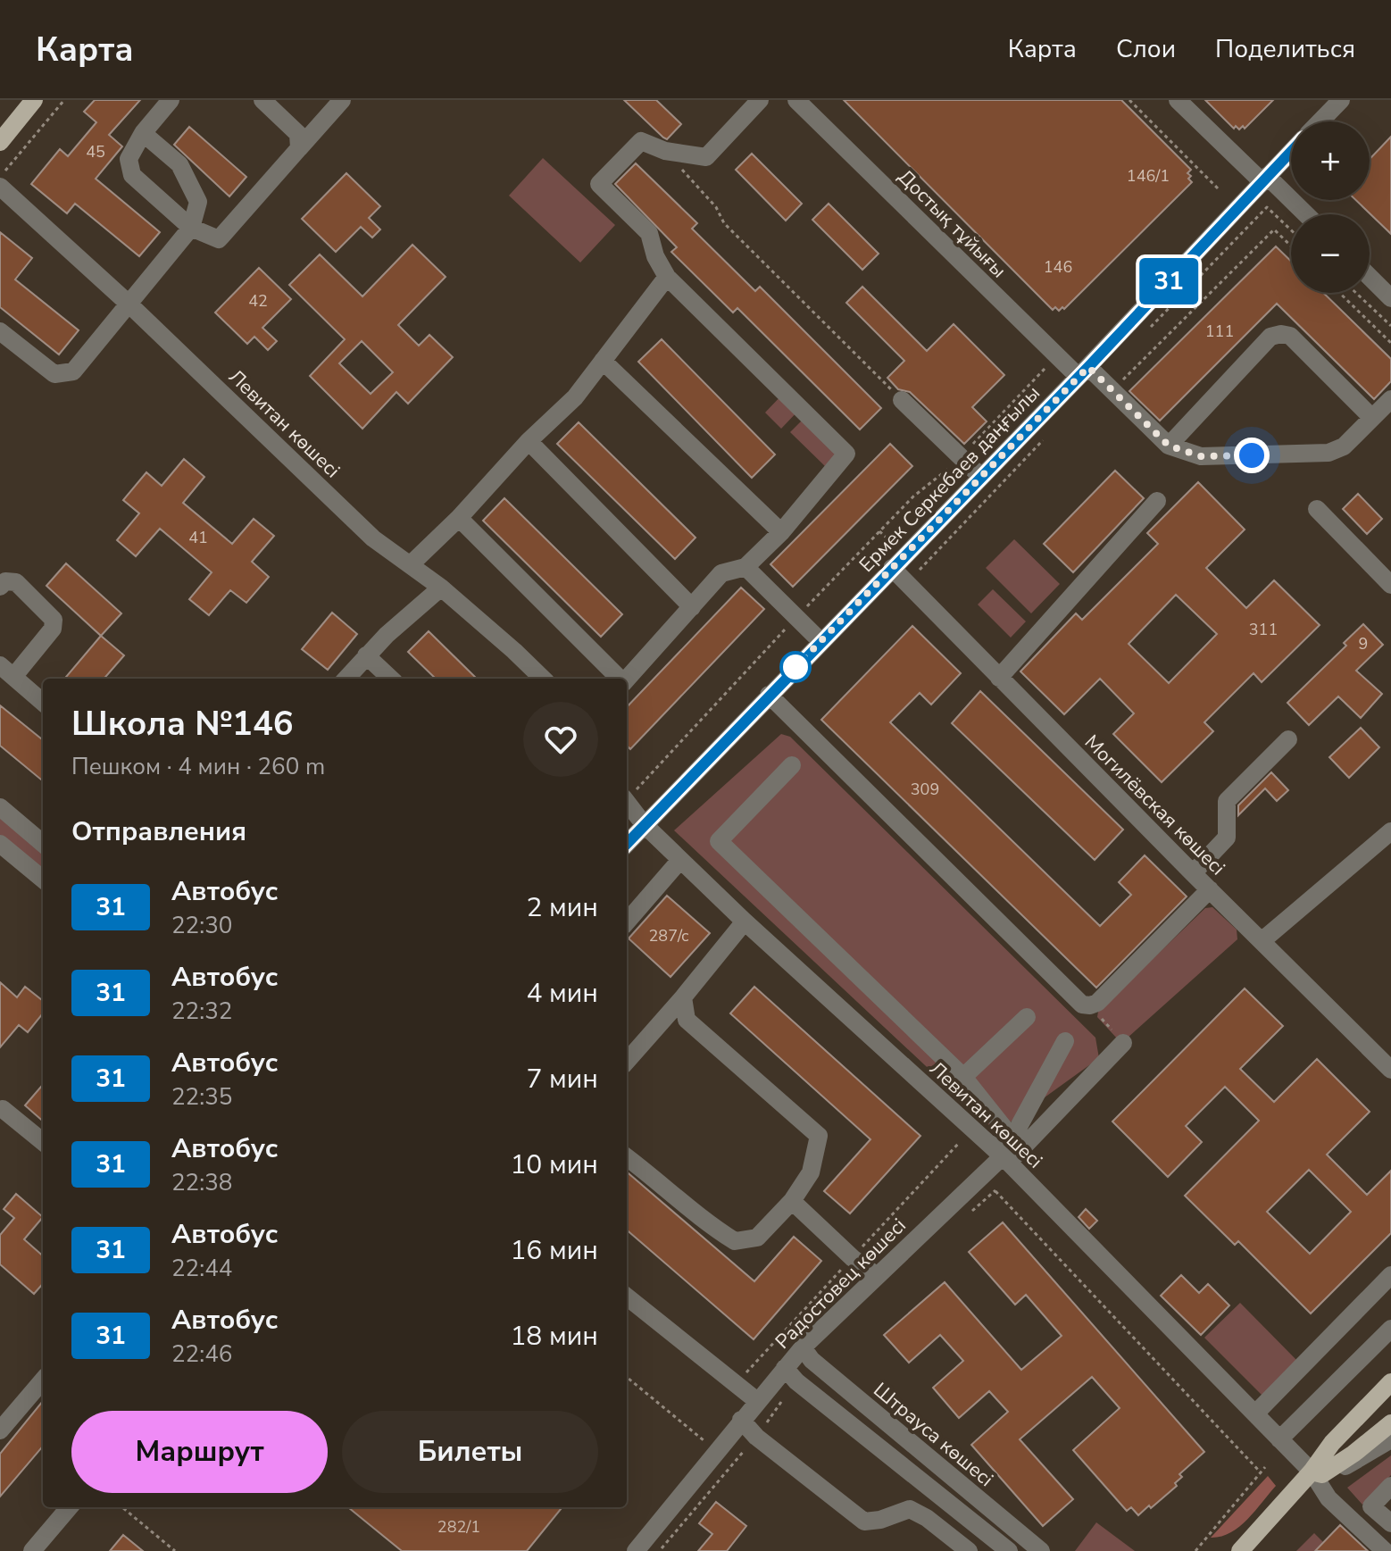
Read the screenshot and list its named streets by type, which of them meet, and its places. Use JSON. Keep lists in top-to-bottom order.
{
  "streets": {
    "street": [
      "Достық тұйығы",
      "Левитан көшесі",
      "Ермек Серкебаев даңғылы",
      "Могилёвская көшесі",
      "Радостовец көшесі",
      "Штрауса көшесі"
    ]
  },
  "crossings": [
    ["Достық тұйығы", "Ермек Серкебаев даңғылы"],
    ["Левитан көшесі", "Ермек Серкебаев даңғылы"],
    ["Левитан көшесі", "Радостовец көшесі"],
    ["Ермек Серкебаев даңғылы", "Могилёвская көшесі"],
    ["Радостовец көшесі", "Штрауса көшесі"]
  ],
  "lines": ["bus line 31"],
  "house_numbers": [
    "45",
    "146/1",
    "146",
    "42",
    "111",
    "41",
    "311",
    "9",
    "309",
    "287/с",
    "282/1"
  ],
  "page": {
    "header": "Карта",
    "nav": ["Карта", "Слои", "Поделиться"],
    "on_map": "31",
    "map_buttons": ["+", "−"],
    "heading": [
      ["Школа №146", "Пешком · 4 мин · 260 m"],
      "Отправления"
    ],
    "list": [
      {
        "mark": "31",
        "name": "Автобус",
        "note": "22:30",
        "value": "2 мин"
      },
      {
        "mark": "31",
        "name": "Автобус",
        "note": "22:32",
        "value": "4 мин"
      },
      {
        "mark": "31",
        "name": "Автобус",
        "note": "22:35",
        "value": "7 мин"
      },
      {
        "mark": "31",
        "name": "Автобус",
        "note": "22:38",
        "value": "10 мин"
      },
      {
        "mark": "31",
        "name": "Автобус",
        "note": "22:44",
        "value": "16 мин"
      },
      {
        "mark": "31",
        "name": "Автобус",
        "note": "22:46",
        "value": "18 мин"
      }
    ],
    "buttons": ["Маршрут", "Билеты"]
  }
}
